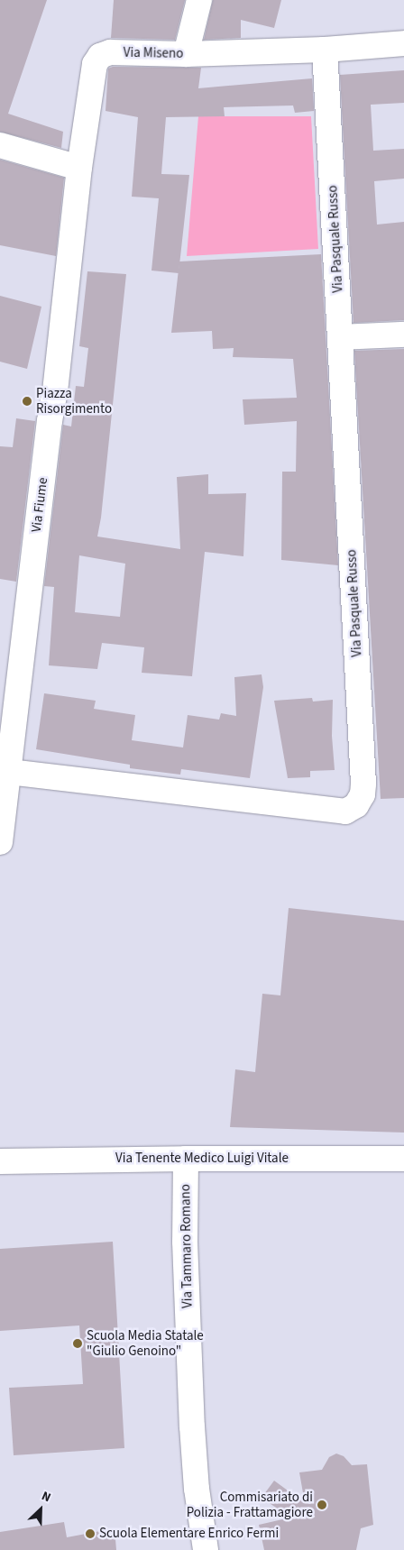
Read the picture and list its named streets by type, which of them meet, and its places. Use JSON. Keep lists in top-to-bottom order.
{
  "streets": {
    "street": [
      "Via Miseno",
      "Via Pasquale Russo",
      "Via Fiume",
      "Via Tenente Medico Luigi Vitale",
      "Via Tammaro Romano"
    ]
  },
  "crossings": [
    ["Via Miseno", "Via Pasquale Russo"],
    ["Via Miseno", "Via Fiume"],
    ["Via Pasquale Russo", "Via Fiume"],
    ["Via Tenente Medico Luigi Vitale", "Via Tammaro Romano"]
  ],
  "places": [
    "Piazza Risorgimento",
    "Scuola Media Statale \"Giulio Genoino\"",
    "Commisariato di Polizia - Frattamagiore",
    "Scuola Elementare Enrico Fermi"
  ],
  "north": "top right"
}
